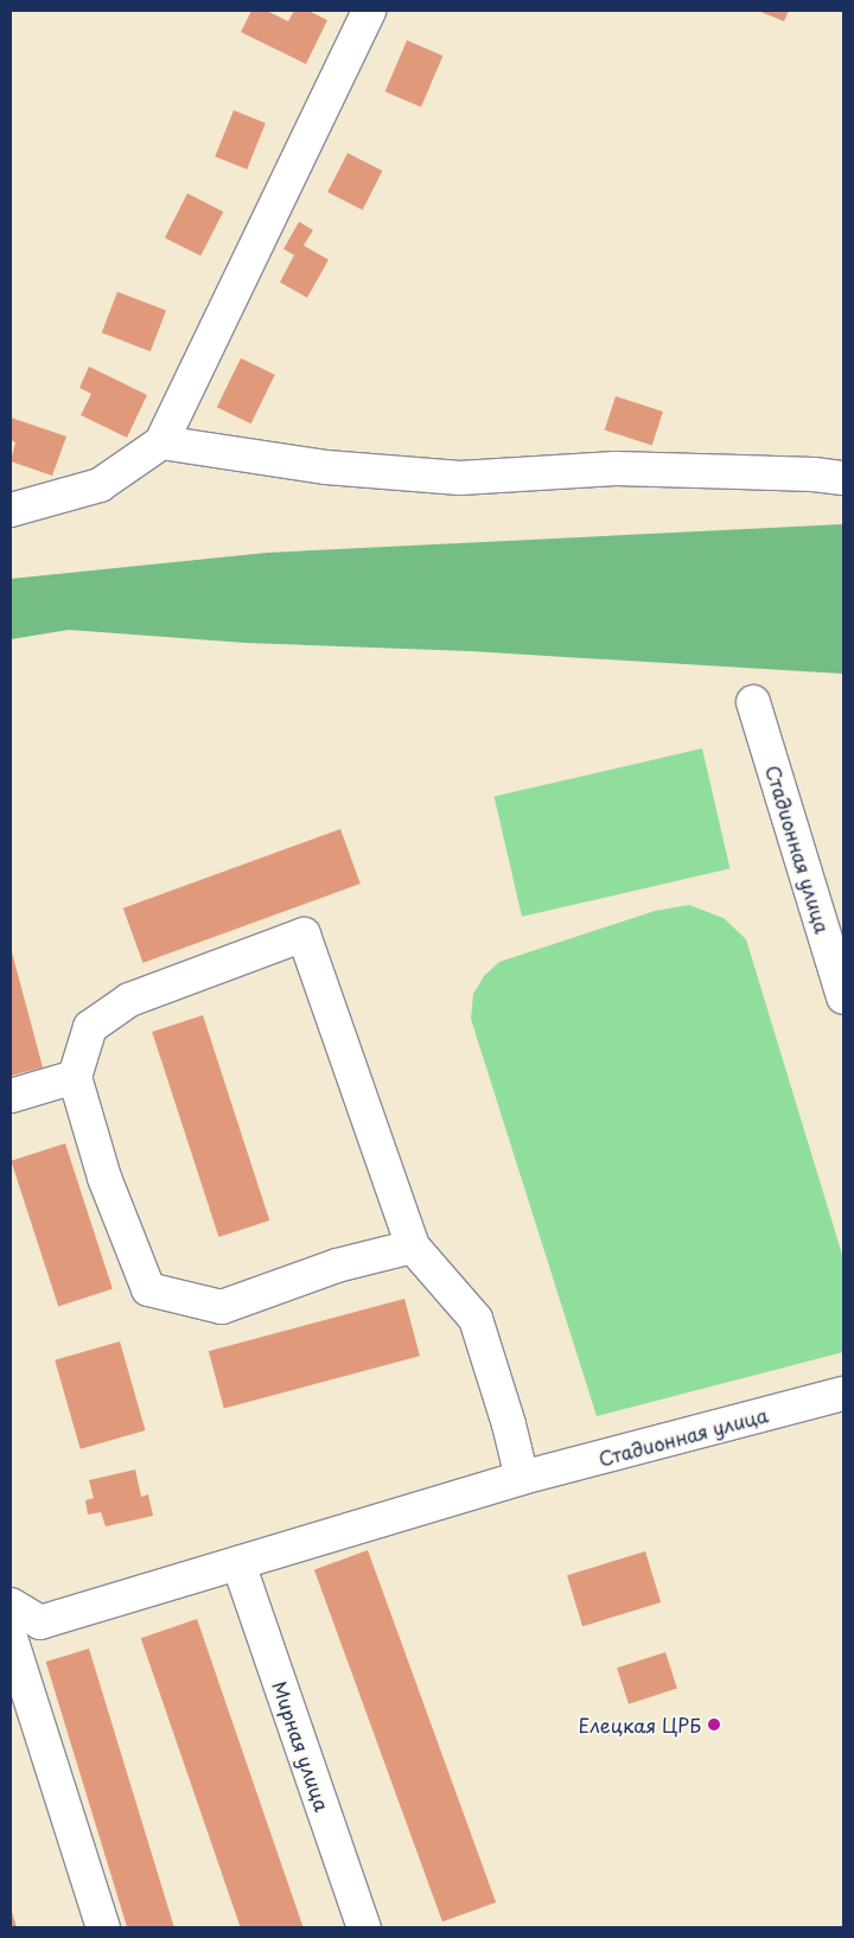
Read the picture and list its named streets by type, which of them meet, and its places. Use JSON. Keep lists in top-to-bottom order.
{
  "streets": {
    "street": ["Стадионная улица", "Мирная улица"]
  },
  "crossings": [
    ["Стадионная улица", "Мирная улица"]
  ],
  "places": ["Елецкая ЦРБ"]
}
